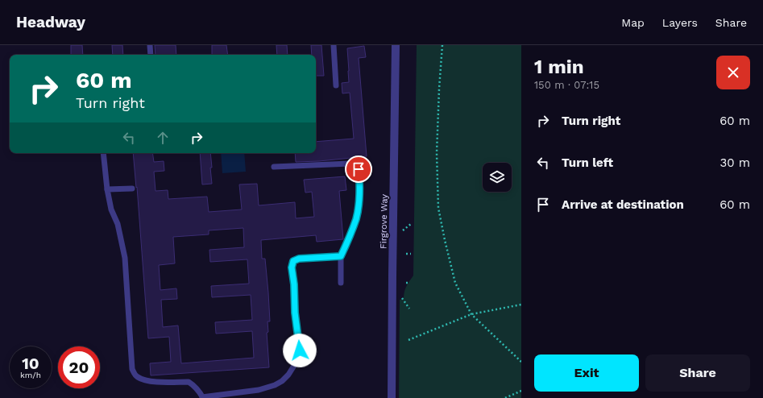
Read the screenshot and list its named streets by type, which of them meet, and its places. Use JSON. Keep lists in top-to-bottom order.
{
  "streets": {
    "street": ["Firgrove Way"]
  },
  "page": {
    "header": "Headway",
    "nav": ["Map", "Layers", "Share"],
    "heading": ["1 min", "150 m · 07:15"],
    "turn": ["60 m", "Turn right"],
    "list": [
      {
        "name": "Turn right",
        "value": "60 m"
      },
      {
        "name": "Turn left",
        "value": "30 m"
      },
      {
        "name": "Arrive at destination",
        "value": "60 m"
      }
    ],
    "speed": "10 km/h",
    "limit": "20",
    "buttons": ["Exit", "Share"]
  }
}
